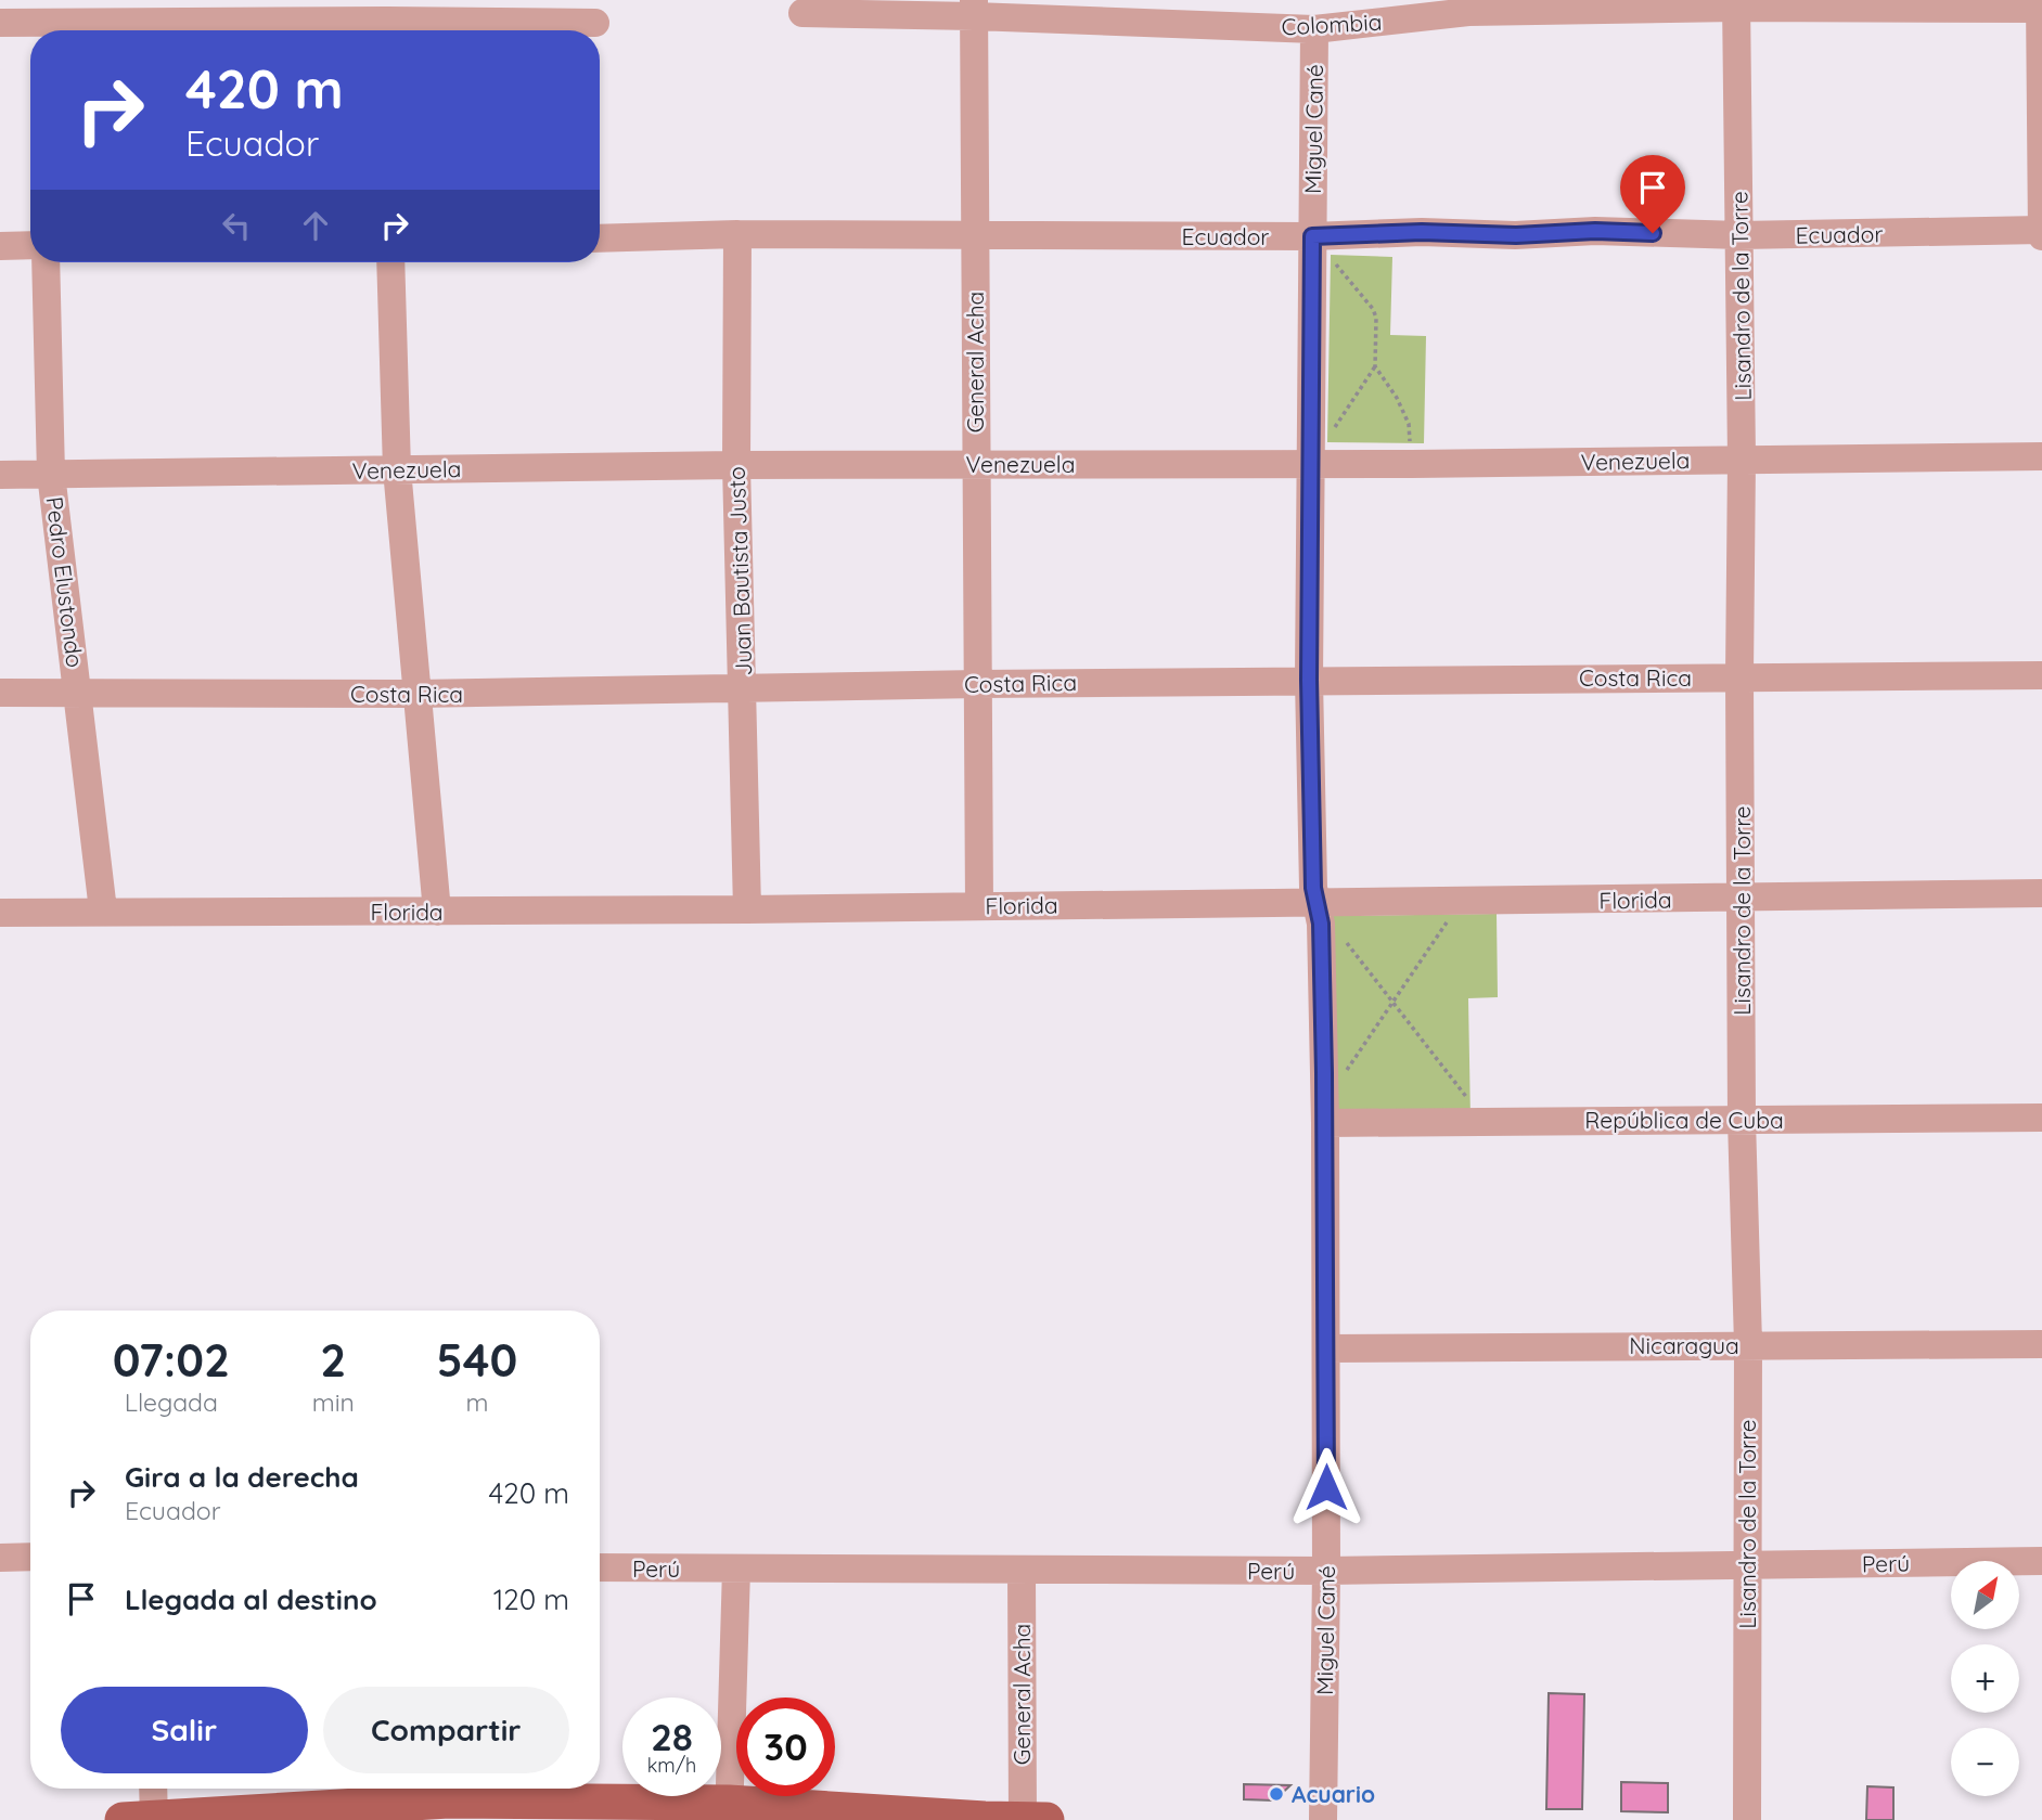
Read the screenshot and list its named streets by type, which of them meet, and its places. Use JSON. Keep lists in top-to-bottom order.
{
  "streets": {
    "street": [
      "Colombia",
      "Miguel Cané",
      "Ecuador",
      "Lisandro de la Torre",
      "General Acha",
      "Venezuela",
      "Juan Bautista Justo",
      "Pedro Elustondo",
      "Costa Rica",
      "Florida",
      "República de Cuba",
      "Nicaragua",
      "Perú"
    ]
  },
  "crossings": [
    ["Colombia", "Miguel Cané"],
    ["Colombia", "Lisandro de la Torre"],
    ["Colombia", "General Acha"],
    ["Miguel Cané", "Ecuador"],
    ["Miguel Cané", "Venezuela"],
    ["Miguel Cané", "Costa Rica"],
    ["Miguel Cané", "Florida"],
    ["Miguel Cané", "República de Cuba"],
    ["Miguel Cané", "Nicaragua"],
    ["Miguel Cané", "Perú"],
    ["Ecuador", "Lisandro de la Torre"],
    ["Ecuador", "General Acha"],
    ["Ecuador", "Juan Bautista Justo"],
    ["Lisandro de la Torre", "Venezuela"],
    ["Lisandro de la Torre", "Costa Rica"],
    ["Lisandro de la Torre", "Florida"],
    ["Lisandro de la Torre", "República de Cuba"],
    ["Lisandro de la Torre", "Nicaragua"],
    ["Lisandro de la Torre", "Perú"],
    ["General Acha", "Venezuela"],
    ["General Acha", "Costa Rica"],
    ["General Acha", "Florida"],
    ["General Acha", "Perú"],
    ["Venezuela", "Juan Bautista Justo"],
    ["Venezuela", "Pedro Elustondo"],
    ["Juan Bautista Justo", "Costa Rica"],
    ["Juan Bautista Justo", "Florida"],
    ["Pedro Elustondo", "Costa Rica"],
    ["Pedro Elustondo", "Florida"]
  ],
  "places": ["Acuario"],
  "north": "top right",
  "page": {
    "turn": ["420 m", "Ecuador"],
    "eta": [
      "07:02",
      "Llegada",
      "2",
      "min",
      "540",
      "m"
    ],
    "list": [
      {
        "name": "Gira a la derecha",
        "note": "Ecuador",
        "value": "420 m"
      },
      {
        "name": "Llegada al destino",
        "value": "120 m"
      }
    ],
    "map_buttons": ["+", "−"],
    "buttons": ["Salir", "Compartir"],
    "speed": "28 km/h",
    "limit": "30"
  }
}
